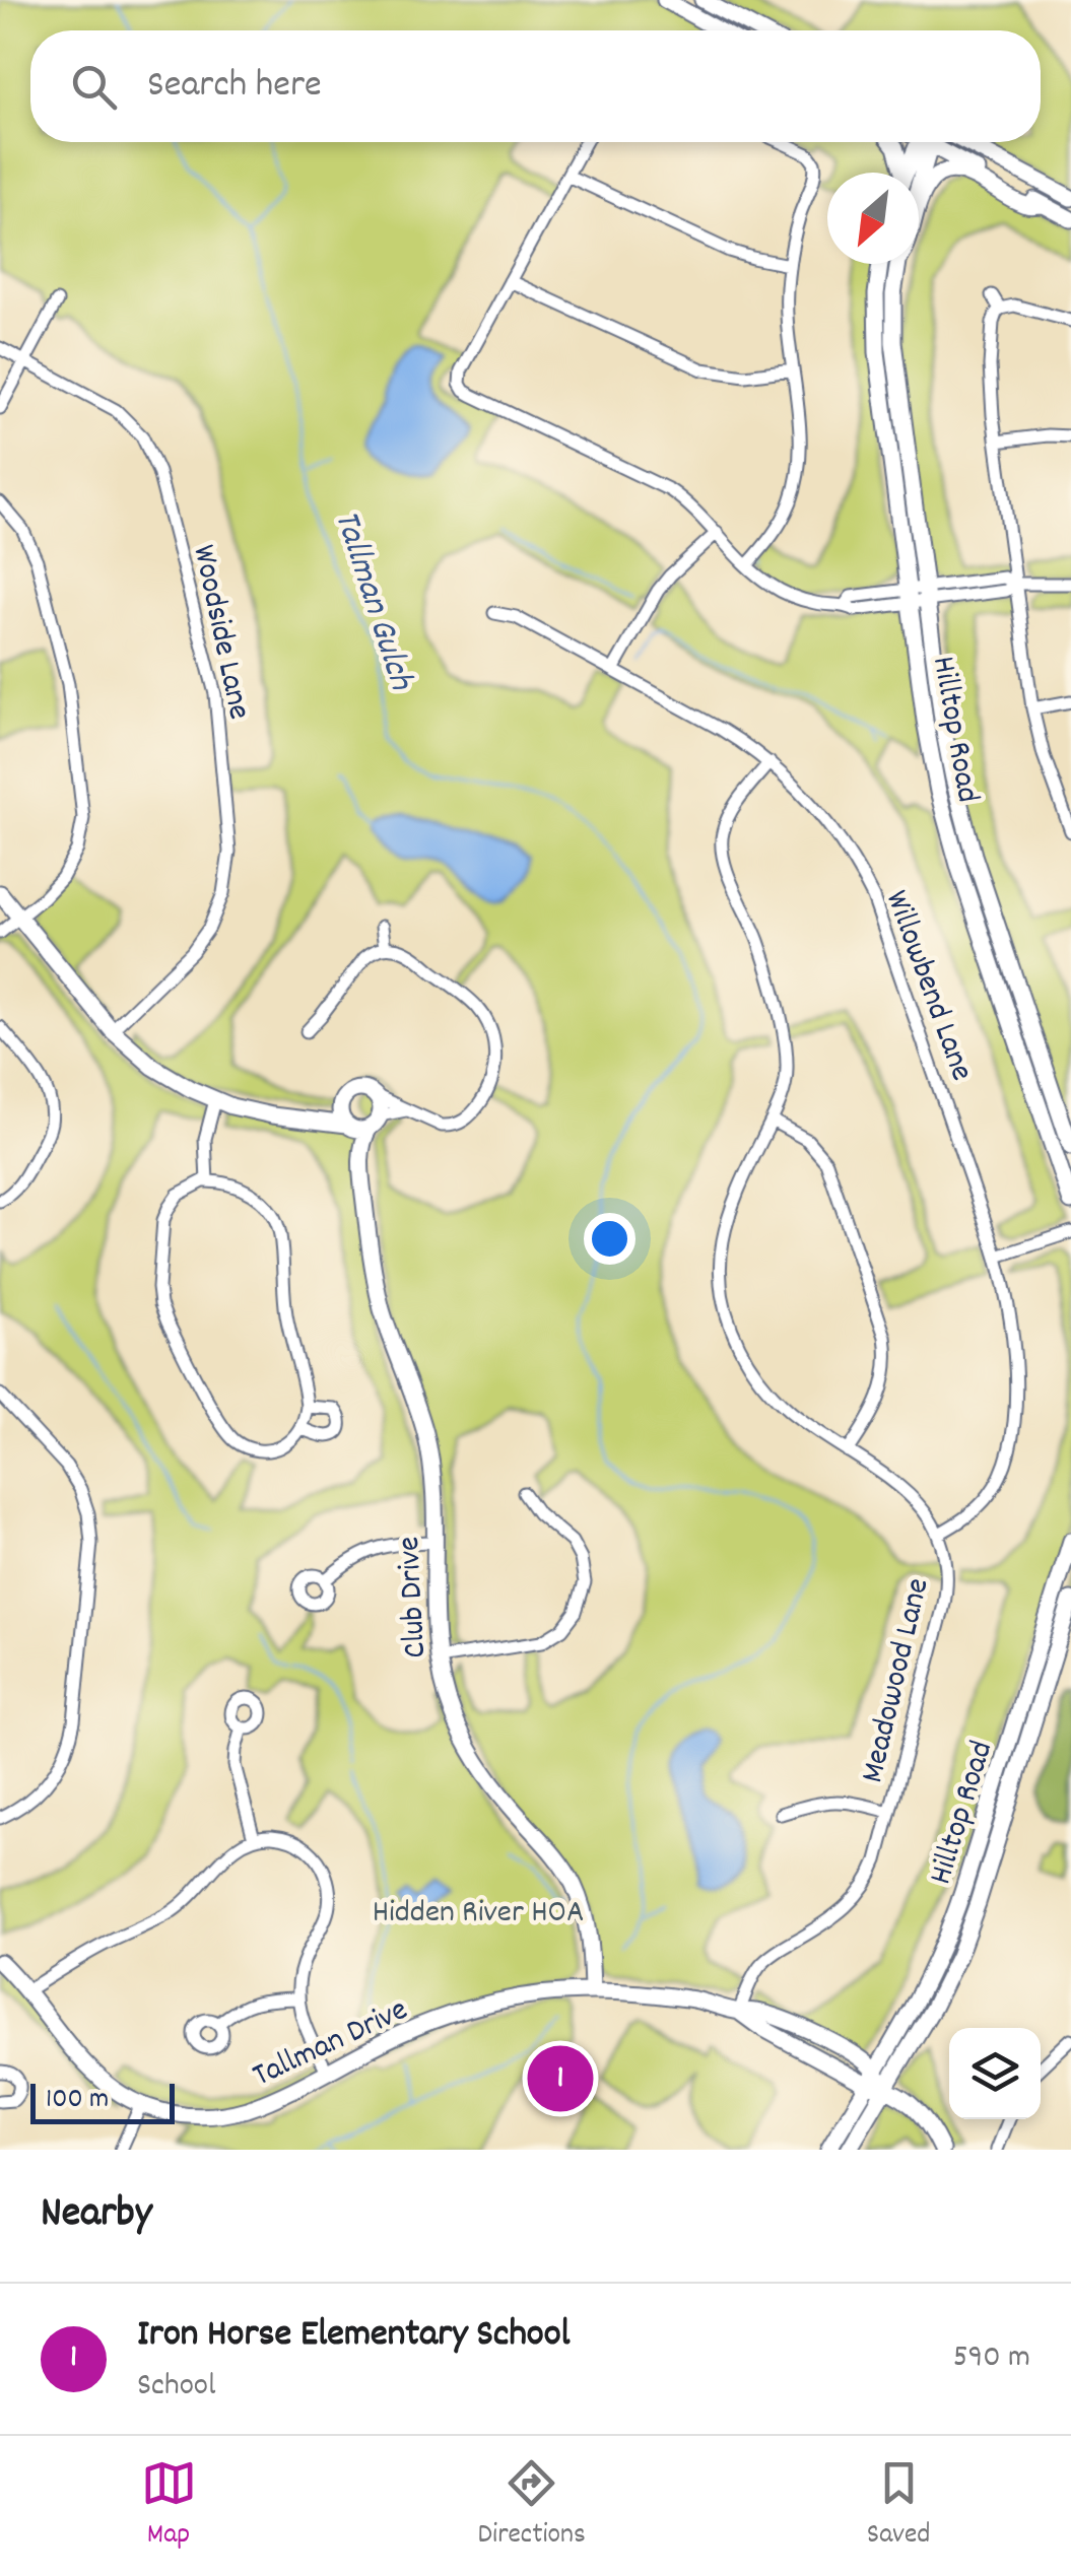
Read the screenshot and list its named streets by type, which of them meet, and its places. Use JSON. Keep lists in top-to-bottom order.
{
  "streets": {
    "main road": ["Hilltop Road", "Club Drive", "Tallman Drive"],
    "street": ["Woodside Lane", "Willowbend Lane", "Meadowood Lane"]
  },
  "crossings": [
    ["Hilltop Road", "Tallman Drive"],
    ["Willowbend Lane", "Meadowood Lane"],
    ["Club Drive", "Tallman Drive"],
    ["Meadowood Lane", "Tallman Drive"]
  ],
  "water": ["Tallman Gulch"],
  "parks": ["Hidden River HOA"],
  "scale_bar": "100 m",
  "north": "bottom left",
  "page": {
    "search": "Search here",
    "pins": "1",
    "scale": "100 m",
    "heading": "Nearby",
    "list": [
      {
        "mark": "1",
        "name": "Iron Horse Elementary School",
        "note": "School",
        "value": "590 m"
      }
    ],
    "nav": ["Map", "Directions", "Saved"]
  }
}
